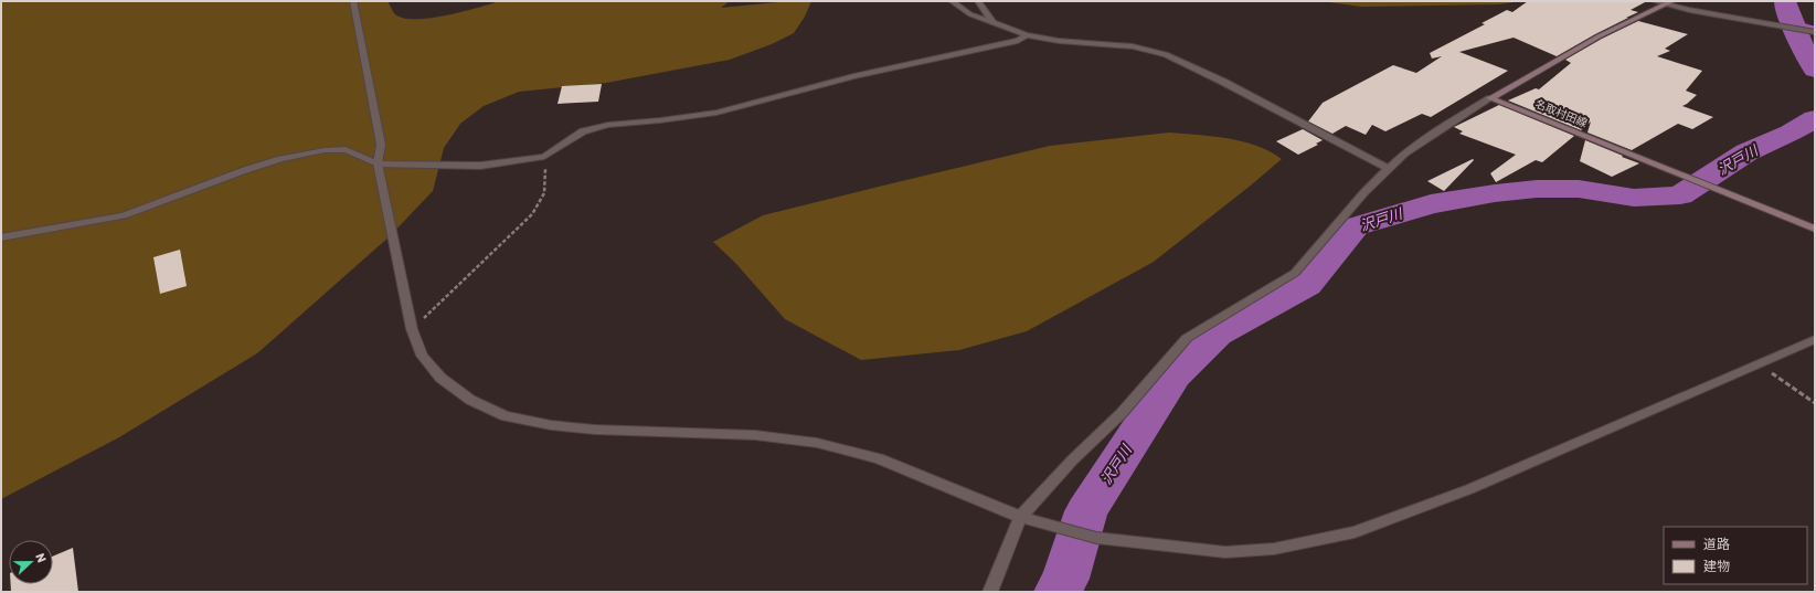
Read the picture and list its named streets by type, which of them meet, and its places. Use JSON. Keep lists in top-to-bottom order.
{
  "streets": {
    "main road": ["名取村田線"]
  },
  "water": ["沢戸川"],
  "legend": ["道路", "建物"],
  "north": "right"
}
